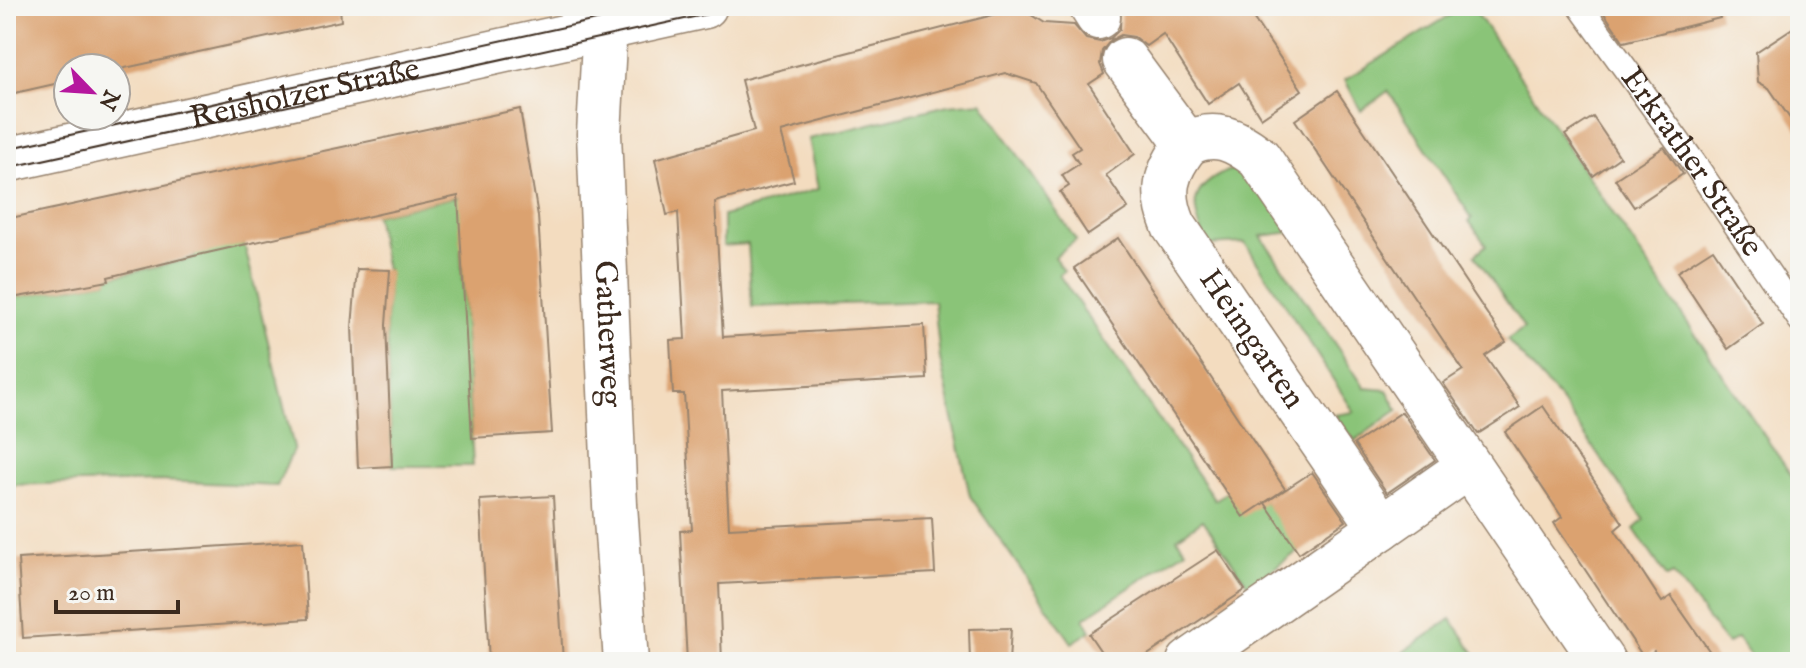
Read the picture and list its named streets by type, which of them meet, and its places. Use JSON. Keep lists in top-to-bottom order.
{
  "streets": {
    "street": ["Reisholzer Straße", "Gatherweg", "Heimgarten"],
    "lane": ["Erkrather Straße"]
  },
  "crossings": [
    ["Reisholzer Straße", "Gatherweg"]
  ],
  "scale_bar": "20 m",
  "north": "bottom right"
}
